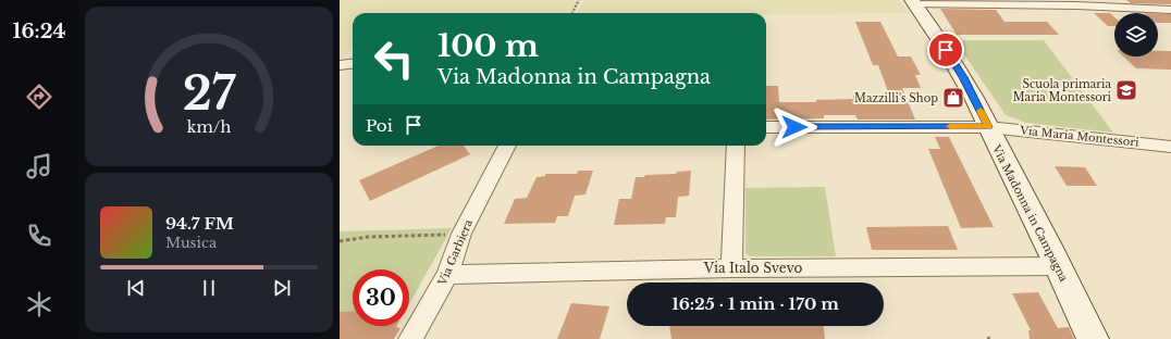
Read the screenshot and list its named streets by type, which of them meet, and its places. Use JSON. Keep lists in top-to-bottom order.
{
  "streets": {
    "street": [
      "Via Maria Montessori",
      "Via Madonna in Campagna",
      "Via Garbiera",
      "Via Italo Svevo"
    ]
  },
  "crossings": [
    ["Via Maria Montessori", "Via Madonna in Campagna"],
    ["Via Madonna in Campagna", "Via Italo Svevo"],
    ["Via Garbiera", "Via Italo Svevo"]
  ],
  "places": {
    "school or university": ["Scuola primaria Maria Montessori"],
    "shop": ["Mazzilli's Shop"]
  },
  "page": {
    "tabs": "16:24",
    "turn": ["100 m", "Via Madonna in Campagna"],
    "then": "Poi",
    "song": ["94.7 FM", "Musica"],
    "limit": "30",
    "trip": "16:25 · 1 min · 170 m",
    "gauge": ["27", "km/h"]
  }
}
